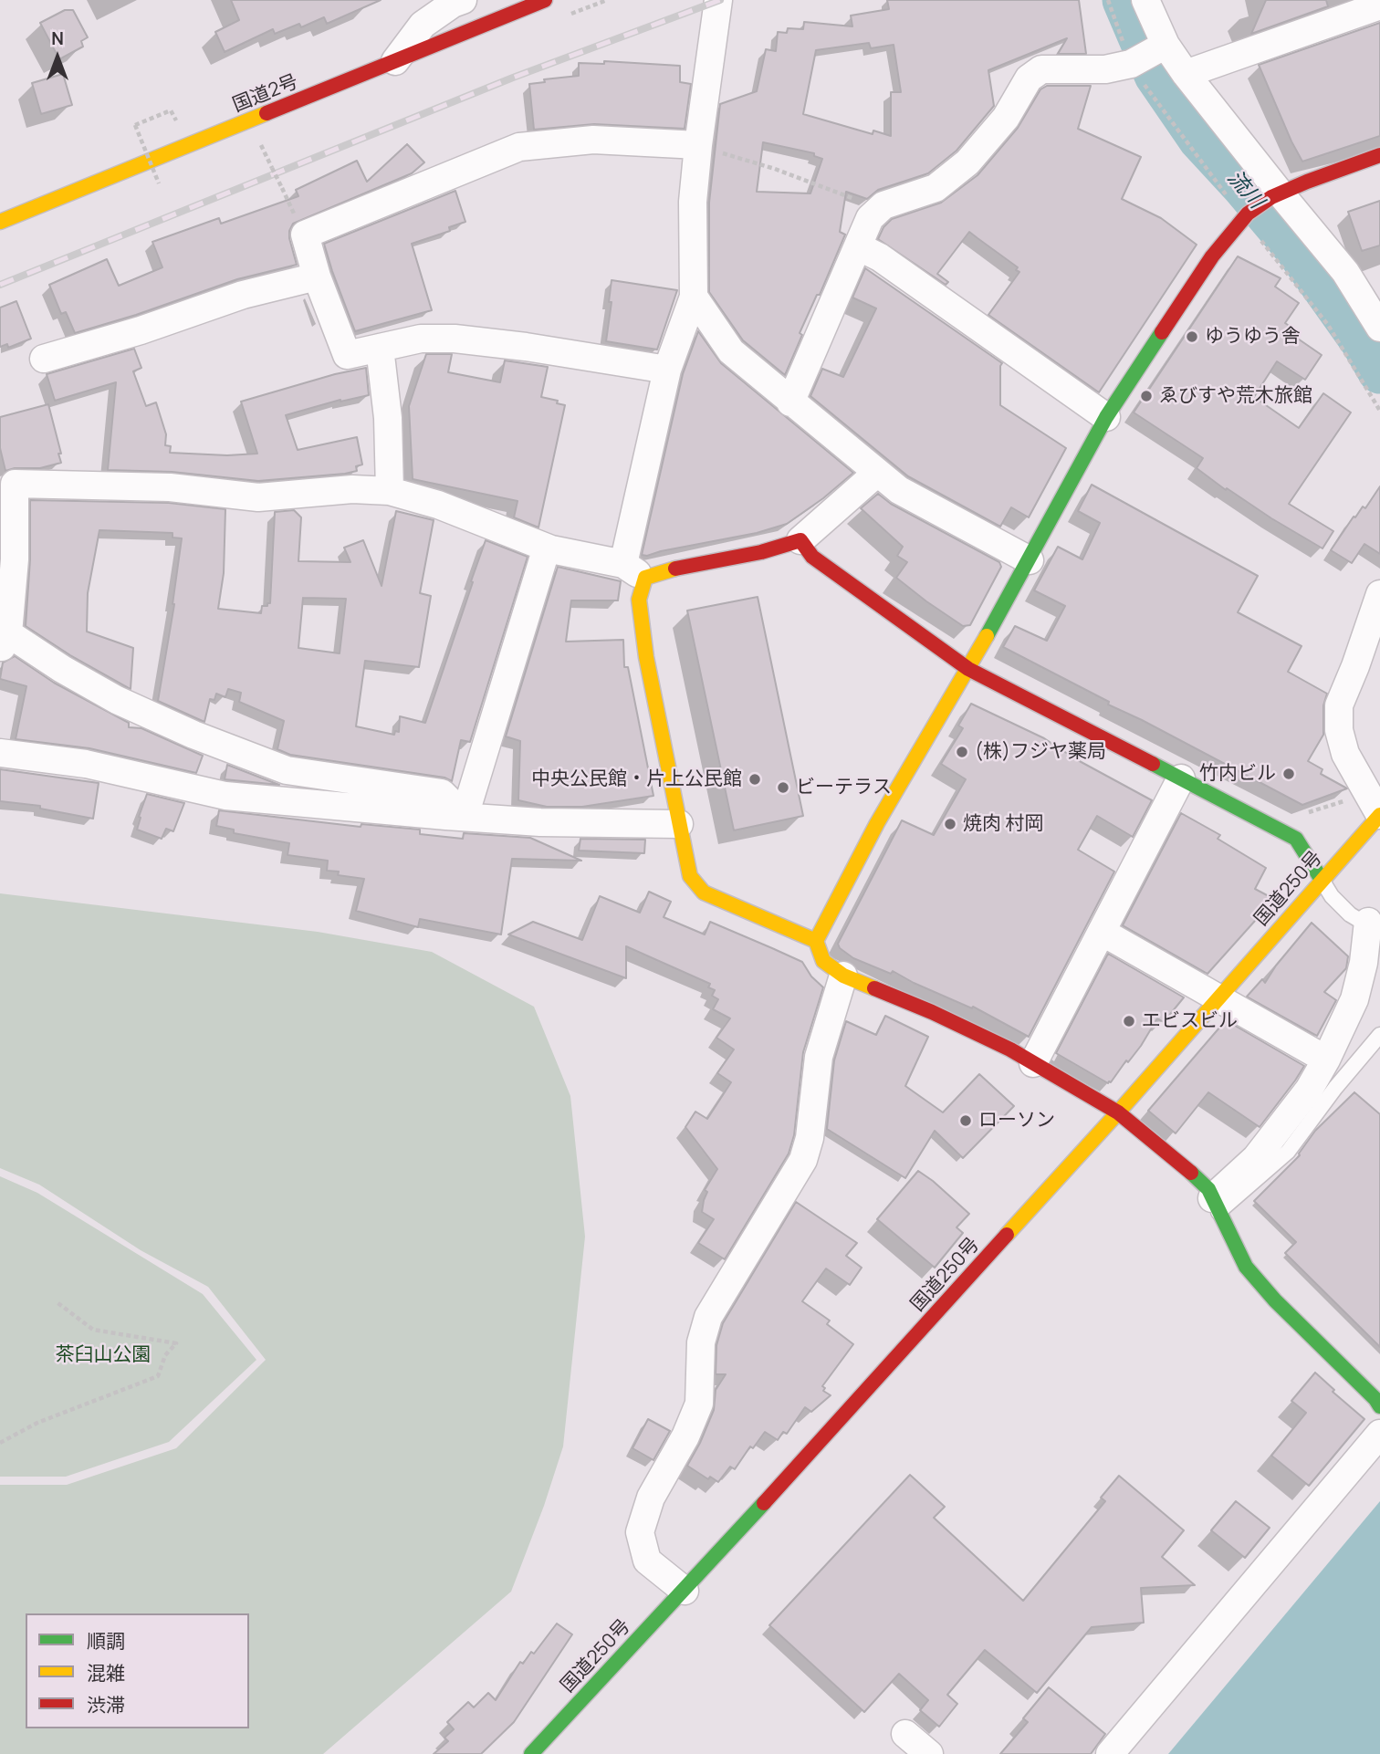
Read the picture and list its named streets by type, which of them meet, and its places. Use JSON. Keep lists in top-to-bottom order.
{
  "streets": {
    "main road": ["国道2号", "国道250号"]
  },
  "water": ["流川"],
  "parks": ["茶臼山公園"],
  "places": [
    "ゆうゆう舎",
    "ゑびすや荒木旅館",
    "(株)フジヤ薬局",
    "竹内ビル",
    "中央公民館・片上公民館",
    "ビーテラス",
    "焼肉 村岡",
    "エビスビル",
    "ローソン"
  ],
  "legend": ["順調", "混雑", "渋滞"],
  "north": "top"
}
